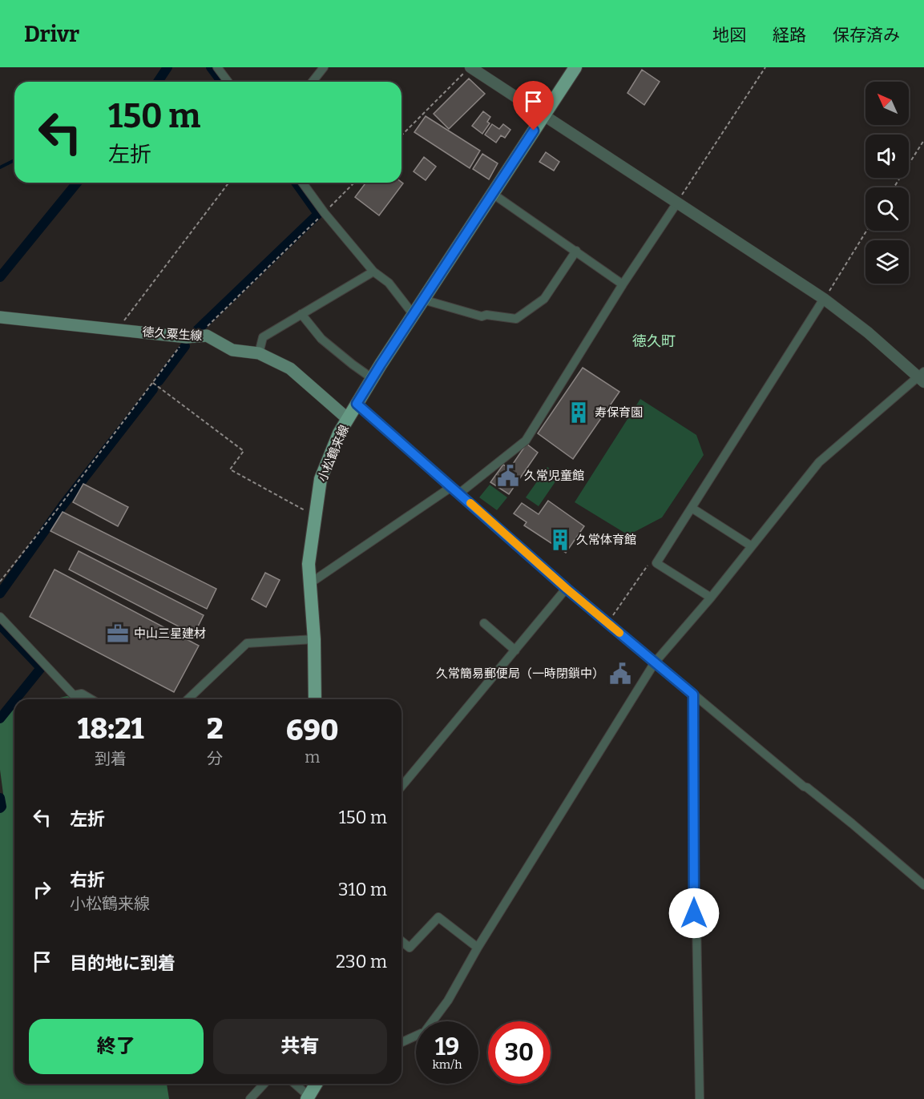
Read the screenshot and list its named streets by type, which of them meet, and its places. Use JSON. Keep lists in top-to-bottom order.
{
  "streets": {
    "main road": ["徳久粟生線", "小松鶴来線"]
  },
  "crossings": [
    ["徳久粟生線", "小松鶴来線"]
  ],
  "districts": ["徳久町"],
  "places": {
    "building": ["寿保育園", "久常体育館"],
    "public building": ["久常児童館", "久常簡易郵便局（一時閉鎖中）"],
    "office": ["中山三星建材"]
  },
  "north": "top left",
  "page": {
    "header": "Drivr",
    "nav": ["地図", "経路", "保存済み"],
    "turn": ["150 m", "左折"],
    "eta": [
      "18:21",
      "到着",
      "2",
      "分",
      "690",
      "m"
    ],
    "list": [
      {
        "name": "左折",
        "value": "150 m"
      },
      {
        "name": "右折",
        "note": "小松鶴来線",
        "value": "310 m"
      },
      {
        "name": "目的地に到着",
        "value": "230 m"
      }
    ],
    "buttons": ["終了", "共有"],
    "speed": "19 km/h",
    "limit": "30"
  }
}
